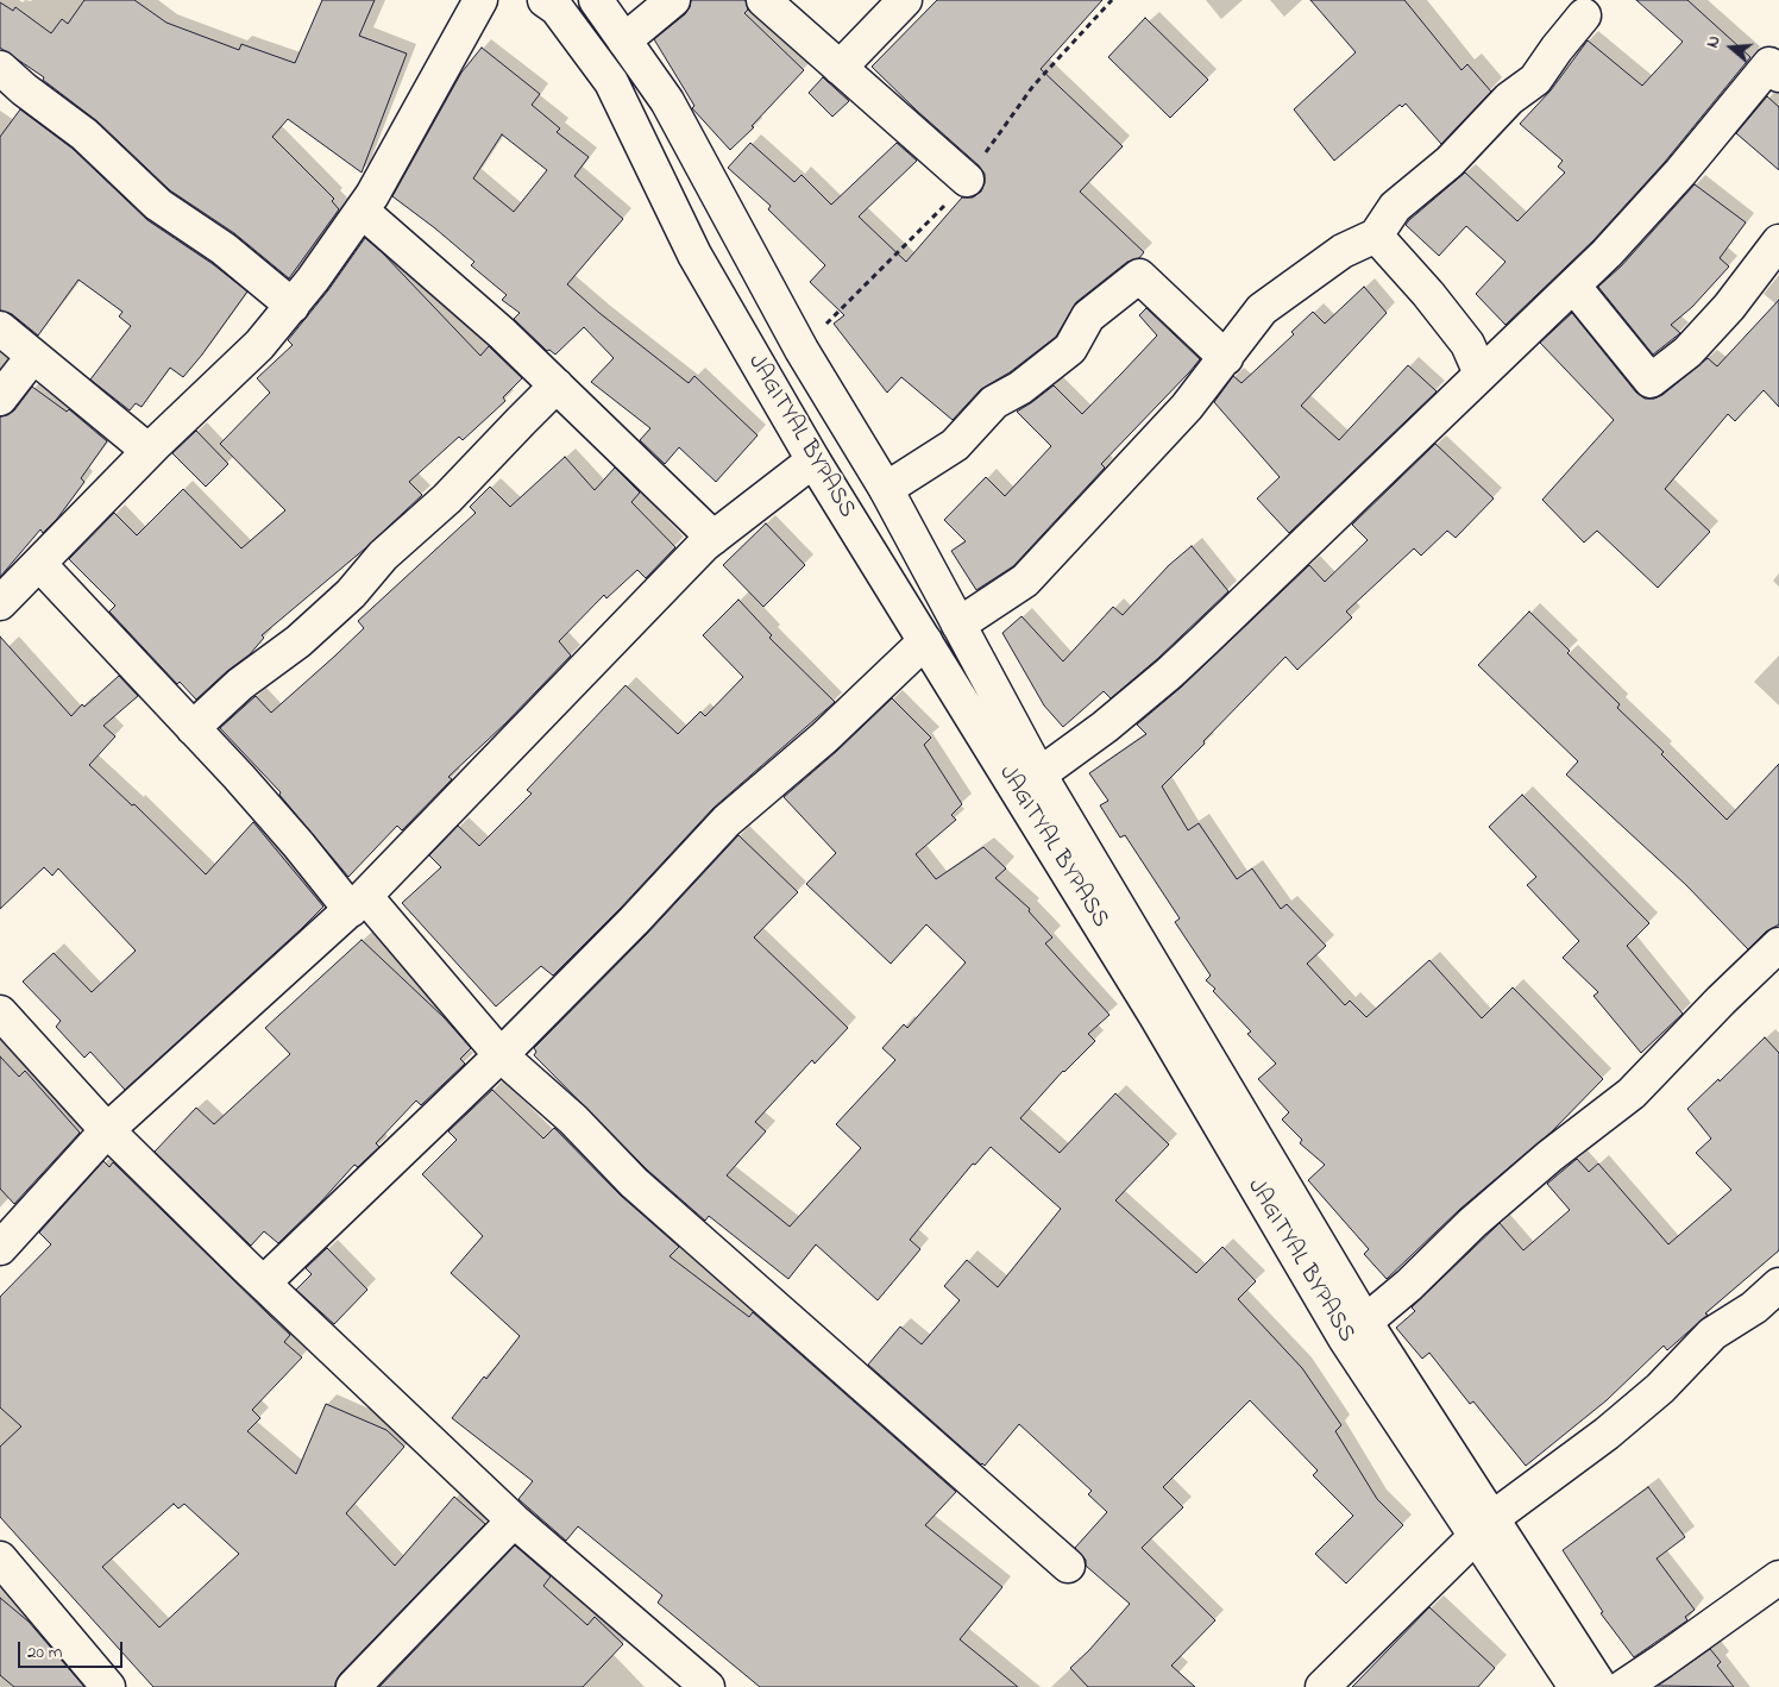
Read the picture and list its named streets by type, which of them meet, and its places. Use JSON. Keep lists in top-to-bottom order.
{
  "streets": {
    "street": ["JAGITYAL BYPASS"]
  },
  "scale_bar": "20 m",
  "north": "left"
}
